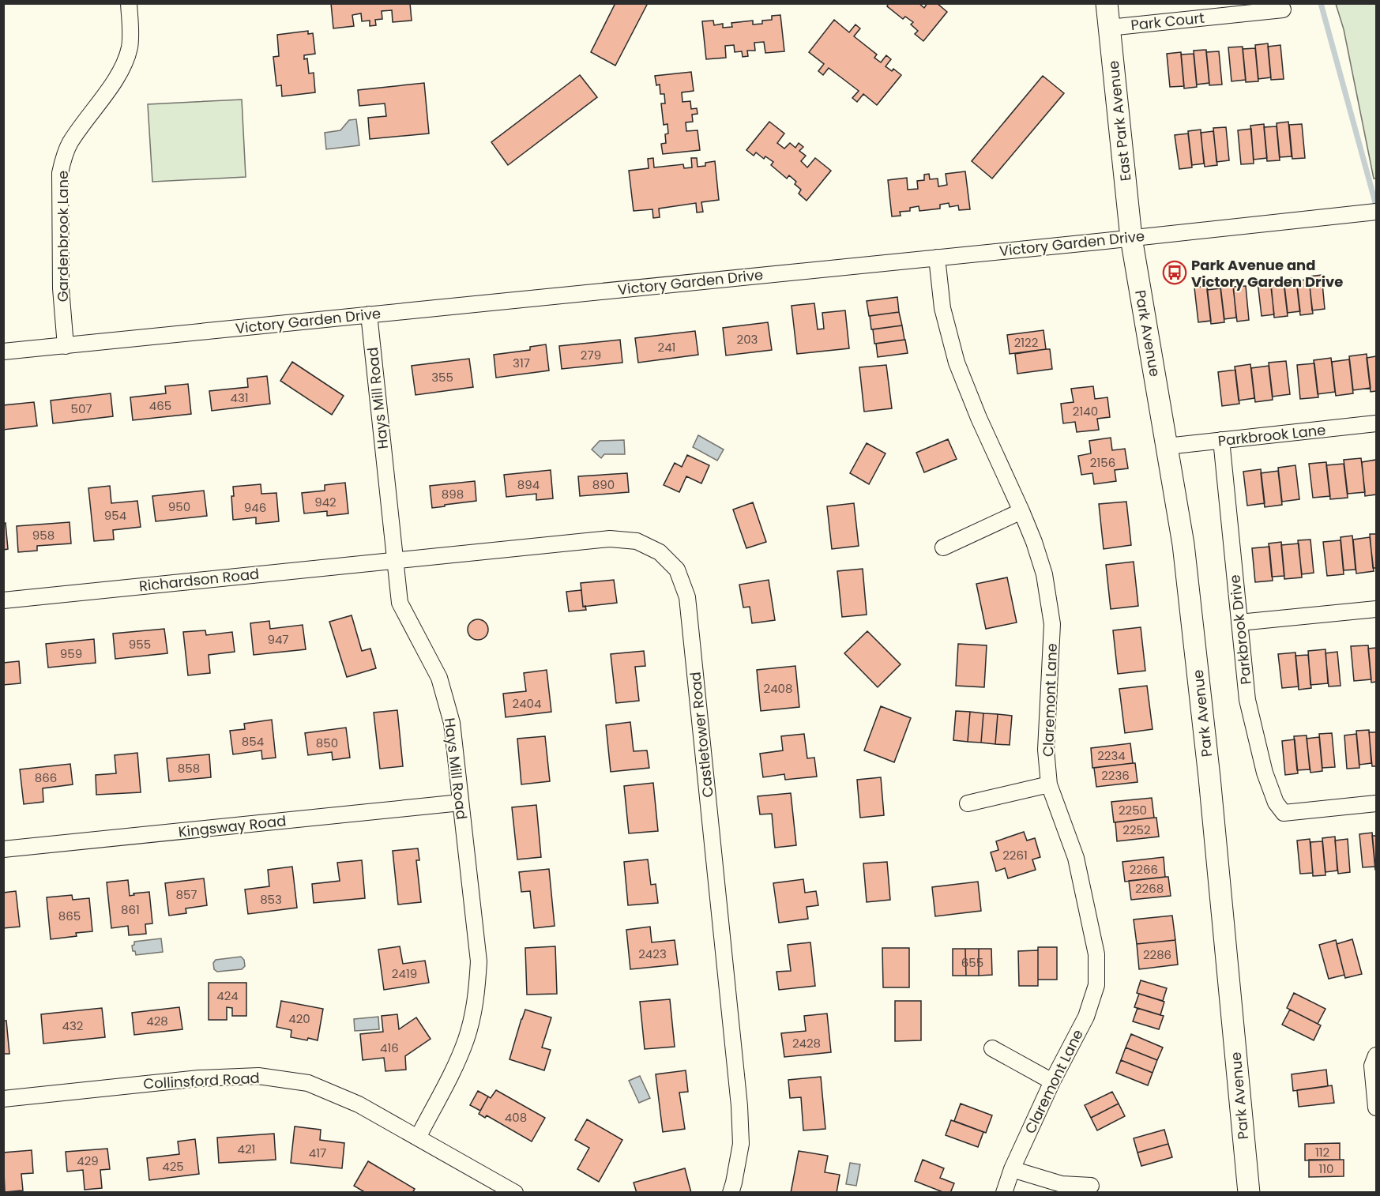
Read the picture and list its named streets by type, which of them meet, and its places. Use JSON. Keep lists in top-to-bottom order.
{
  "streets": {
    "main road": ["East Park Avenue", "Park Avenue"],
    "street": [
      "Park Court",
      "Gardenbrook Lane",
      "Victory Garden Drive",
      "Hays Mill Road",
      "Parkbrook Lane",
      "Richardson Road",
      "Parkbrook Drive",
      "Claremont Lane",
      "Castletower Road",
      "Kingsway Road",
      "Collinsford Road"
    ]
  },
  "crossings": [
    ["Park Court", "East Park Avenue"],
    ["East Park Avenue", "Victory Garden Drive"],
    ["East Park Avenue", "Park Avenue"],
    ["Gardenbrook Lane", "Victory Garden Drive"],
    ["Victory Garden Drive", "Park Avenue"],
    ["Victory Garden Drive", "Hays Mill Road"],
    ["Victory Garden Drive", "Claremont Lane"],
    ["Park Avenue", "Parkbrook Lane"],
    ["Hays Mill Road", "Richardson Road"],
    ["Hays Mill Road", "Castletower Road"],
    ["Hays Mill Road", "Kingsway Road"],
    ["Hays Mill Road", "Collinsford Road"],
    ["Parkbrook Lane", "Parkbrook Drive"],
    ["Richardson Road", "Castletower Road"]
  ],
  "places": {
    "bus stop": ["Park Avenue and Victory Garden Drive"]
  },
  "house_numbers": [
    "203",
    "2122",
    "241",
    "279",
    "317",
    "355",
    "431",
    "465",
    "507",
    "2140",
    "2156",
    "894",
    "890",
    "898",
    "942",
    "950",
    "946",
    "954",
    "958",
    "947",
    "955",
    "959",
    "2408",
    "2404",
    "854",
    "850",
    "2234",
    "858",
    "2236",
    "866",
    "2250",
    "2252",
    "2261",
    "2266",
    "2268",
    "857",
    "853",
    "861",
    "865",
    "2423",
    "2286",
    "655",
    "2419",
    "424",
    "420",
    "428",
    "432",
    "2428",
    "416",
    "408",
    "421",
    "112",
    "417",
    "429",
    "425",
    "110"
  ]
}
